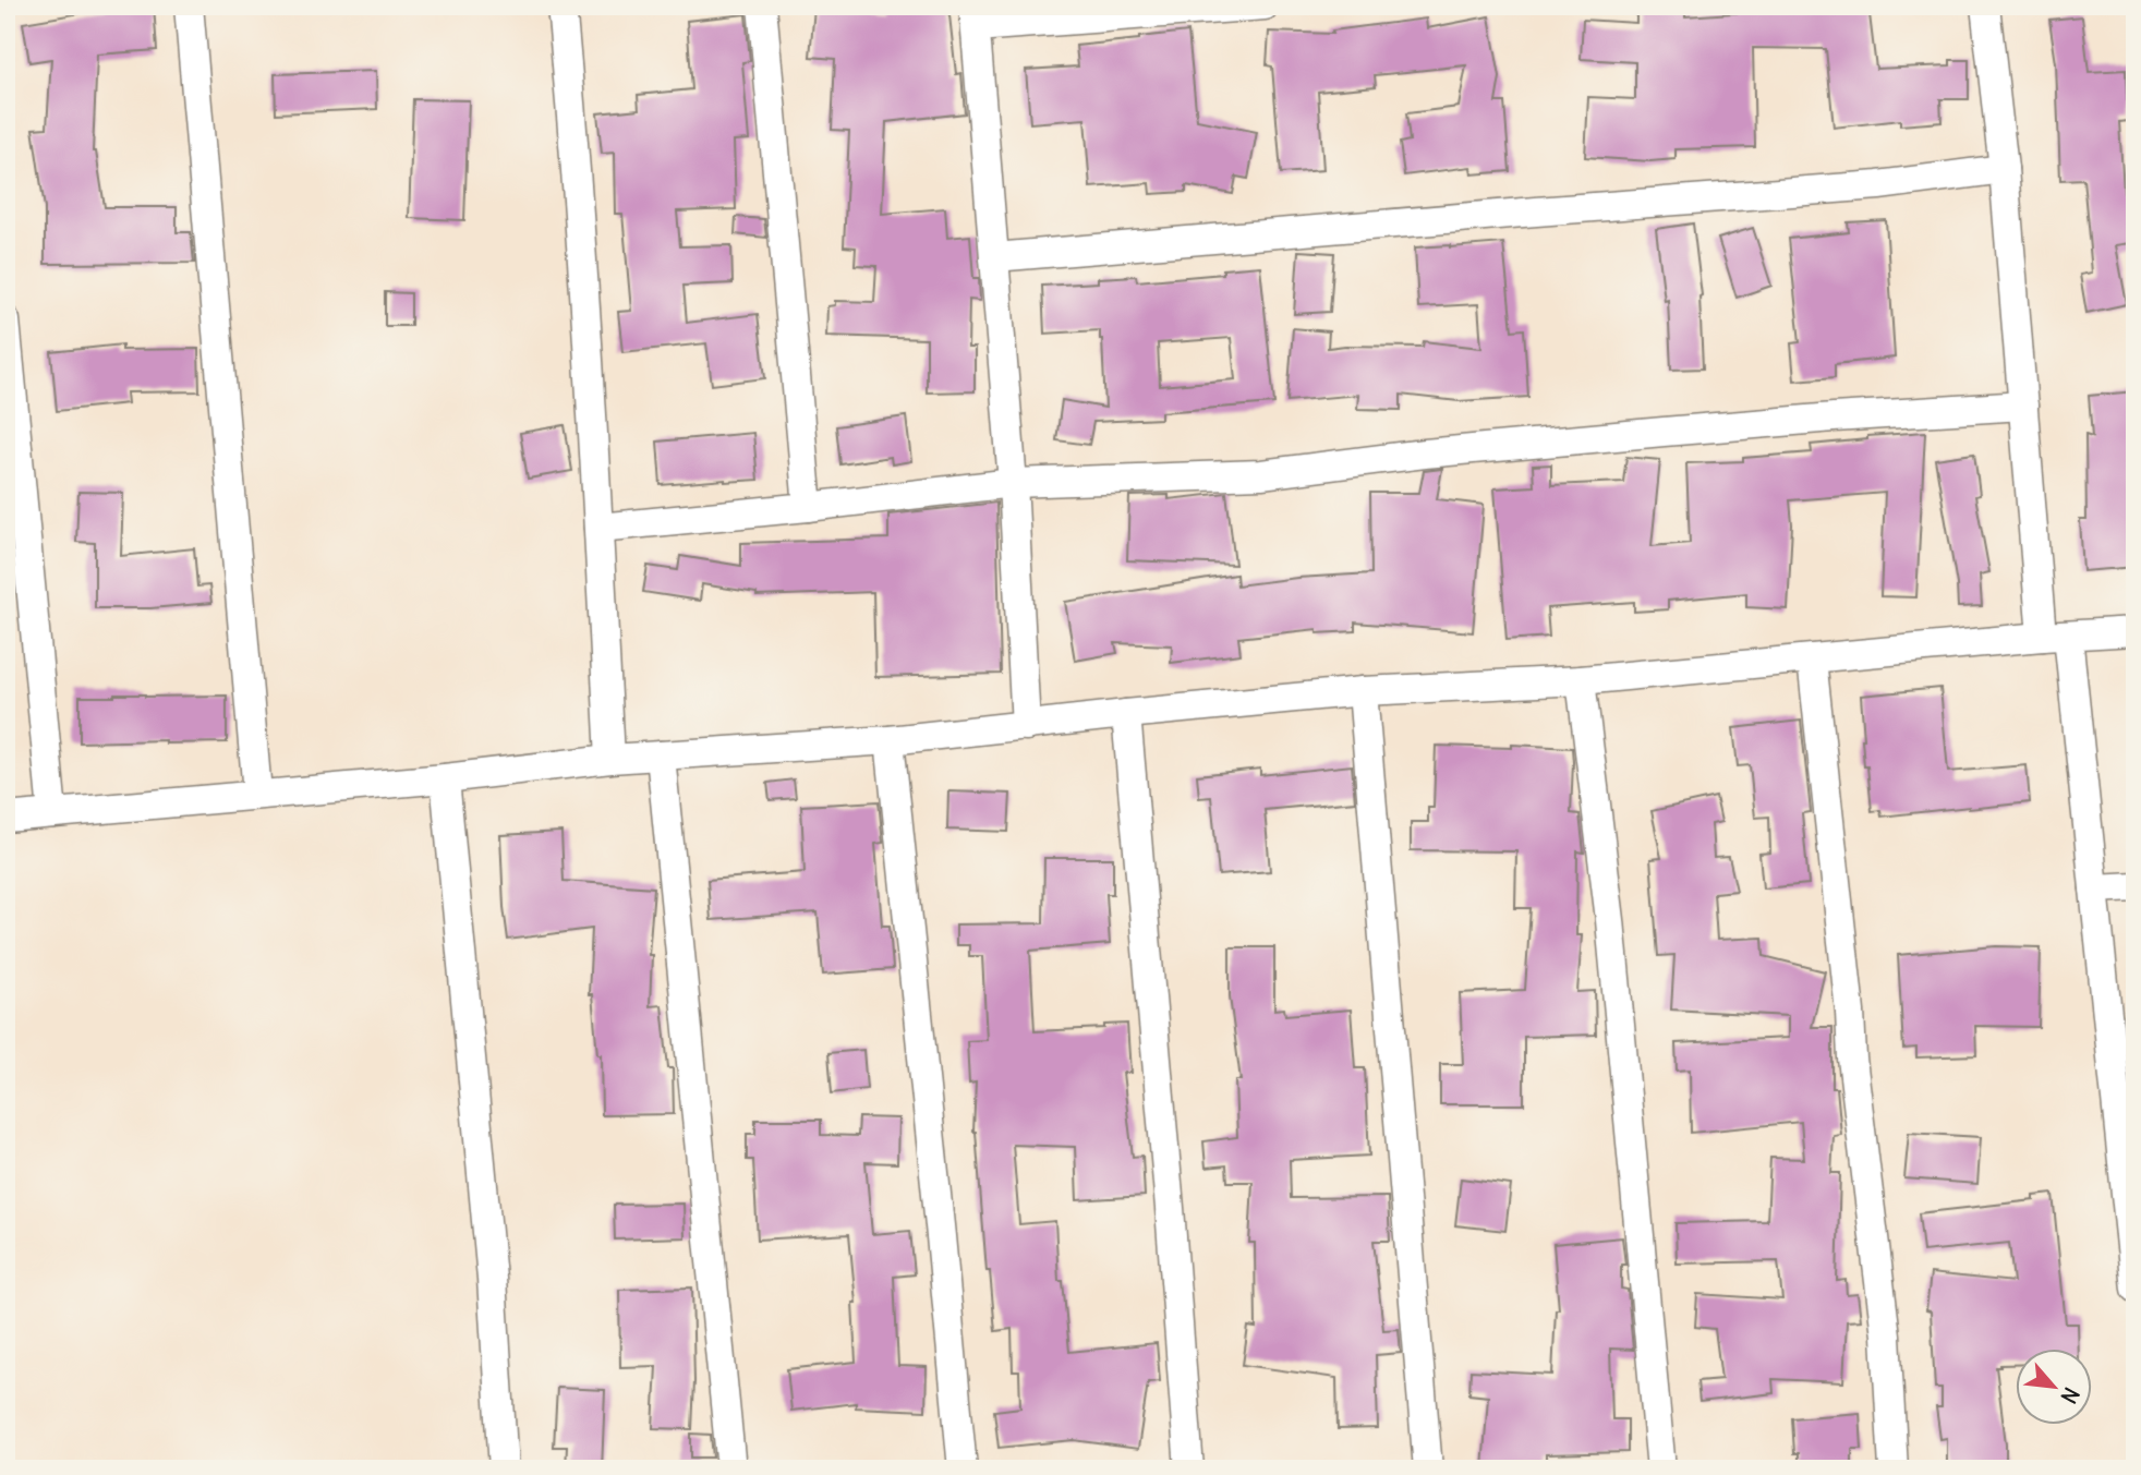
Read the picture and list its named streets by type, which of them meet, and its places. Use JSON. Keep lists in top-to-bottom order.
{
  "north": "bottom right"
}
